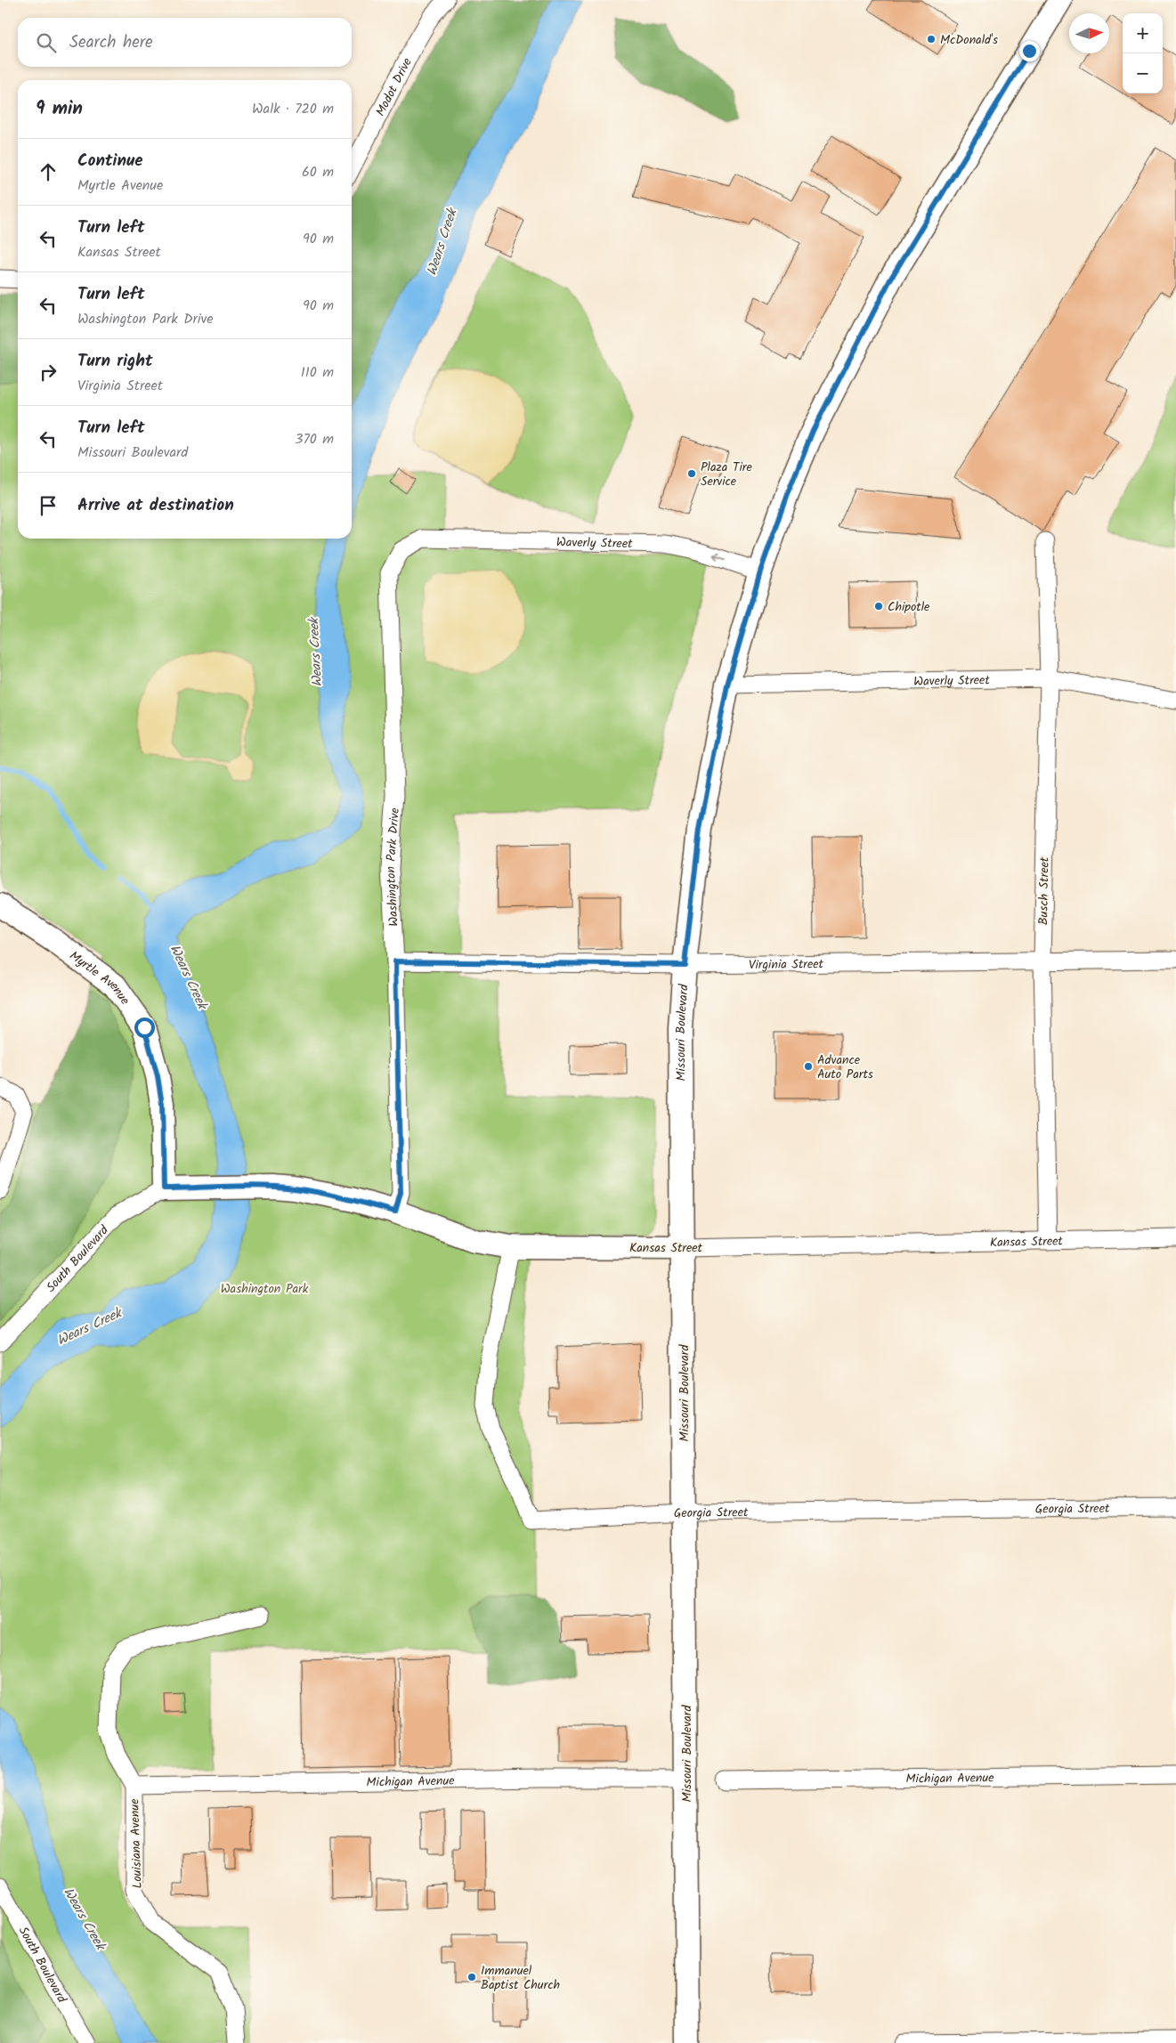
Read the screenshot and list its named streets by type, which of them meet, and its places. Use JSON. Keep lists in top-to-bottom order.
{
  "streets": {
    "main road": ["Myrtle Avenue", "Missouri Boulevard", "Kansas Street"],
    "street": [
      "Modot Drive",
      "Waverly Street",
      "Washington Park Drive",
      "Busch Street",
      "Virginia Street",
      "South Boulevard",
      "Georgia Street",
      "Michigan Avenue",
      "Louisiana Avenue"
    ]
  },
  "crossings": [
    ["Waverly Street", "Washington Park Drive"],
    ["Waverly Street", "Busch Street"],
    ["Waverly Street", "Missouri Boulevard"],
    ["Washington Park Drive", "Virginia Street"],
    ["Washington Park Drive", "Kansas Street"],
    ["Busch Street", "Virginia Street"],
    ["Busch Street", "Kansas Street"],
    ["Virginia Street", "Missouri Boulevard"],
    ["Myrtle Avenue", "Kansas Street"],
    ["Myrtle Avenue", "South Boulevard"],
    ["Missouri Boulevard", "Kansas Street"],
    ["Missouri Boulevard", "Georgia Street"],
    ["Missouri Boulevard", "Michigan Avenue"],
    ["Kansas Street", "South Boulevard"],
    ["Kansas Street", "Georgia Street"],
    ["Michigan Avenue", "Louisiana Avenue"]
  ],
  "one_way": ["Waverly Street"],
  "water": ["Wears Creek"],
  "parks": ["Washington Park"],
  "places": [
    "McDonald's",
    "Plaza Tire Service",
    "Chipotle",
    "Advance Auto Parts",
    "Immanuel Baptist Church"
  ],
  "north": "right",
  "page": {
    "map_buttons": ["+", "−"],
    "search": "Search here",
    "heading": ["9 min", "Walk · 720 m"],
    "list": [
      ["Continue", "Myrtle Avenue", "60 m"],
      ["Turn left", "Kansas Street", "90 m"],
      ["Turn left", "Washington Park Drive", "90 m"],
      ["Turn right", "Virginia Street", "110 m"],
      ["Turn left", "Missouri Boulevard", "370 m"],
      "Arrive at destination"
    ]
  }
}
